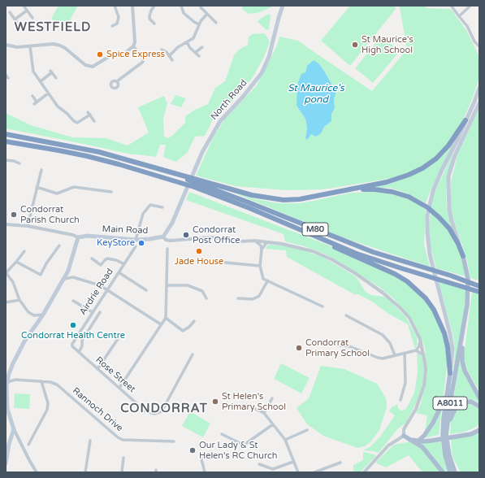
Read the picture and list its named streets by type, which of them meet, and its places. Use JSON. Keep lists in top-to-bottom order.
{
  "streets": {
    "highway": ["M80"],
    "main road": ["North Road", "Main Road", "A8011"],
    "street": ["Airdrie Road", "Rose Street", "Rannoch Drive"]
  },
  "crossings": [
    ["North Road", "Main Road"],
    ["M80", "A8011"],
    ["Airdrie Road", "Rose Street"]
  ],
  "districts": ["WESTFIELD", "CONDORRAT"],
  "water": ["St Maurice's pond"],
  "places": [
    "St Maurice's High School",
    "Spice Express",
    "Condorrat Parish Church",
    "Condorrat Post Office",
    "KeyStore",
    "Jade House",
    "Condorrat Health Centre",
    "Condorrat Primary School",
    "St Helen's Primary School",
    "Our Lady & St Helen's RC Church"
  ]
}
